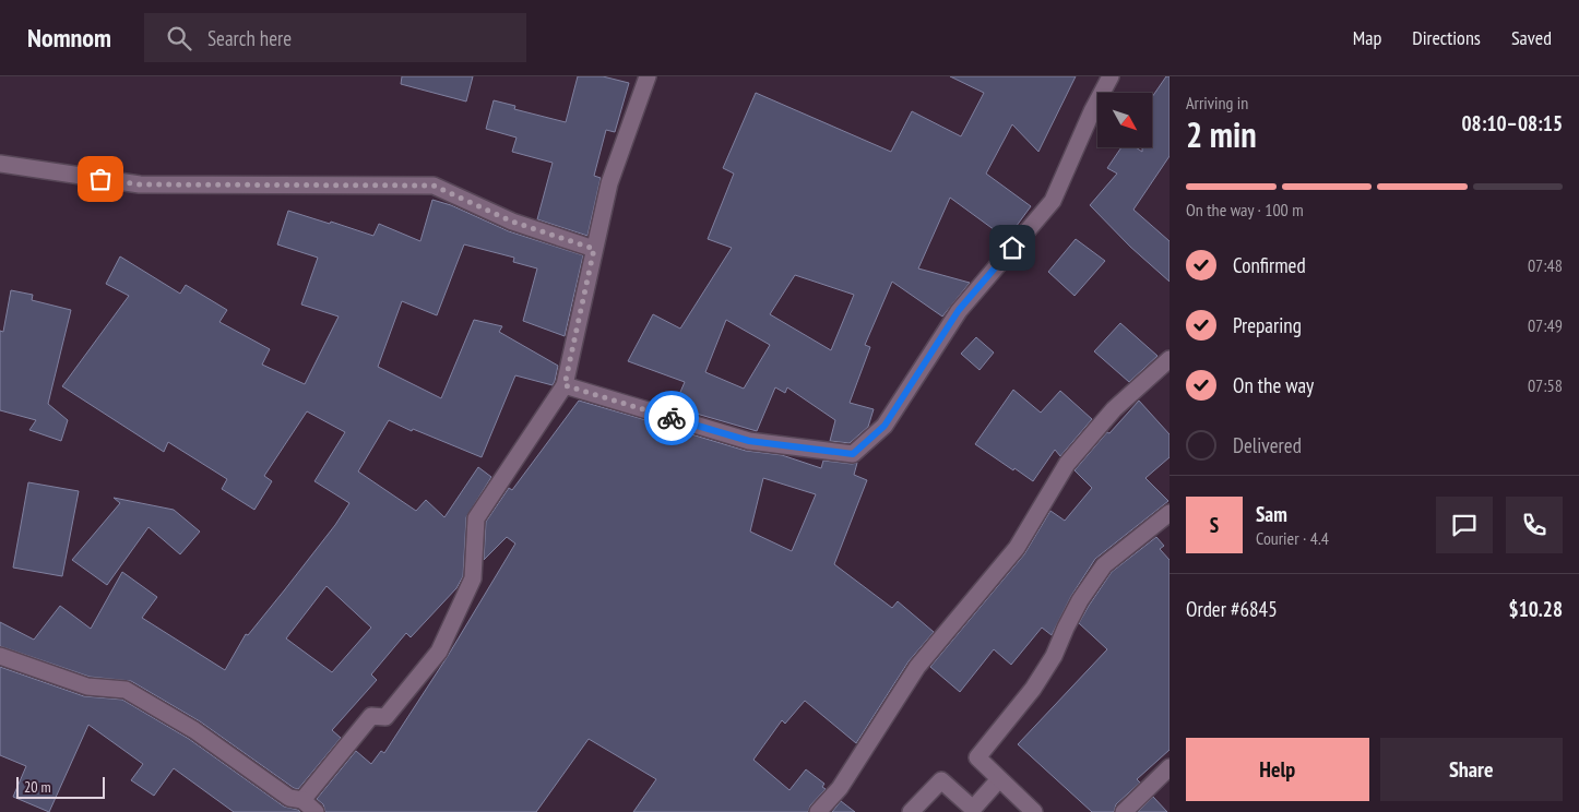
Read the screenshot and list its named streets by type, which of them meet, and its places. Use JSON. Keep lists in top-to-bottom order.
{
  "scale_bar": "20 m",
  "north": "bottom right",
  "page": {
    "header": "Nomnom",
    "search": "Search here",
    "nav": ["Map", "Directions", "Saved"],
    "heading": ["2 min", "Arriving in", "08:10–08:15"],
    "panel": [
      "Sam",
      "Courier · 4.4",
      "Order #6845",
      "$10.28"
    ],
    "bar": "On the way · 100 m",
    "list": [
      ["Confirmed", "07:48"],
      ["Preparing", "07:49"],
      ["On the way", "07:58"],
      "Delivered"
    ],
    "round": "S",
    "buttons": ["Help", "Share"],
    "scale": "20 m"
  }
}
